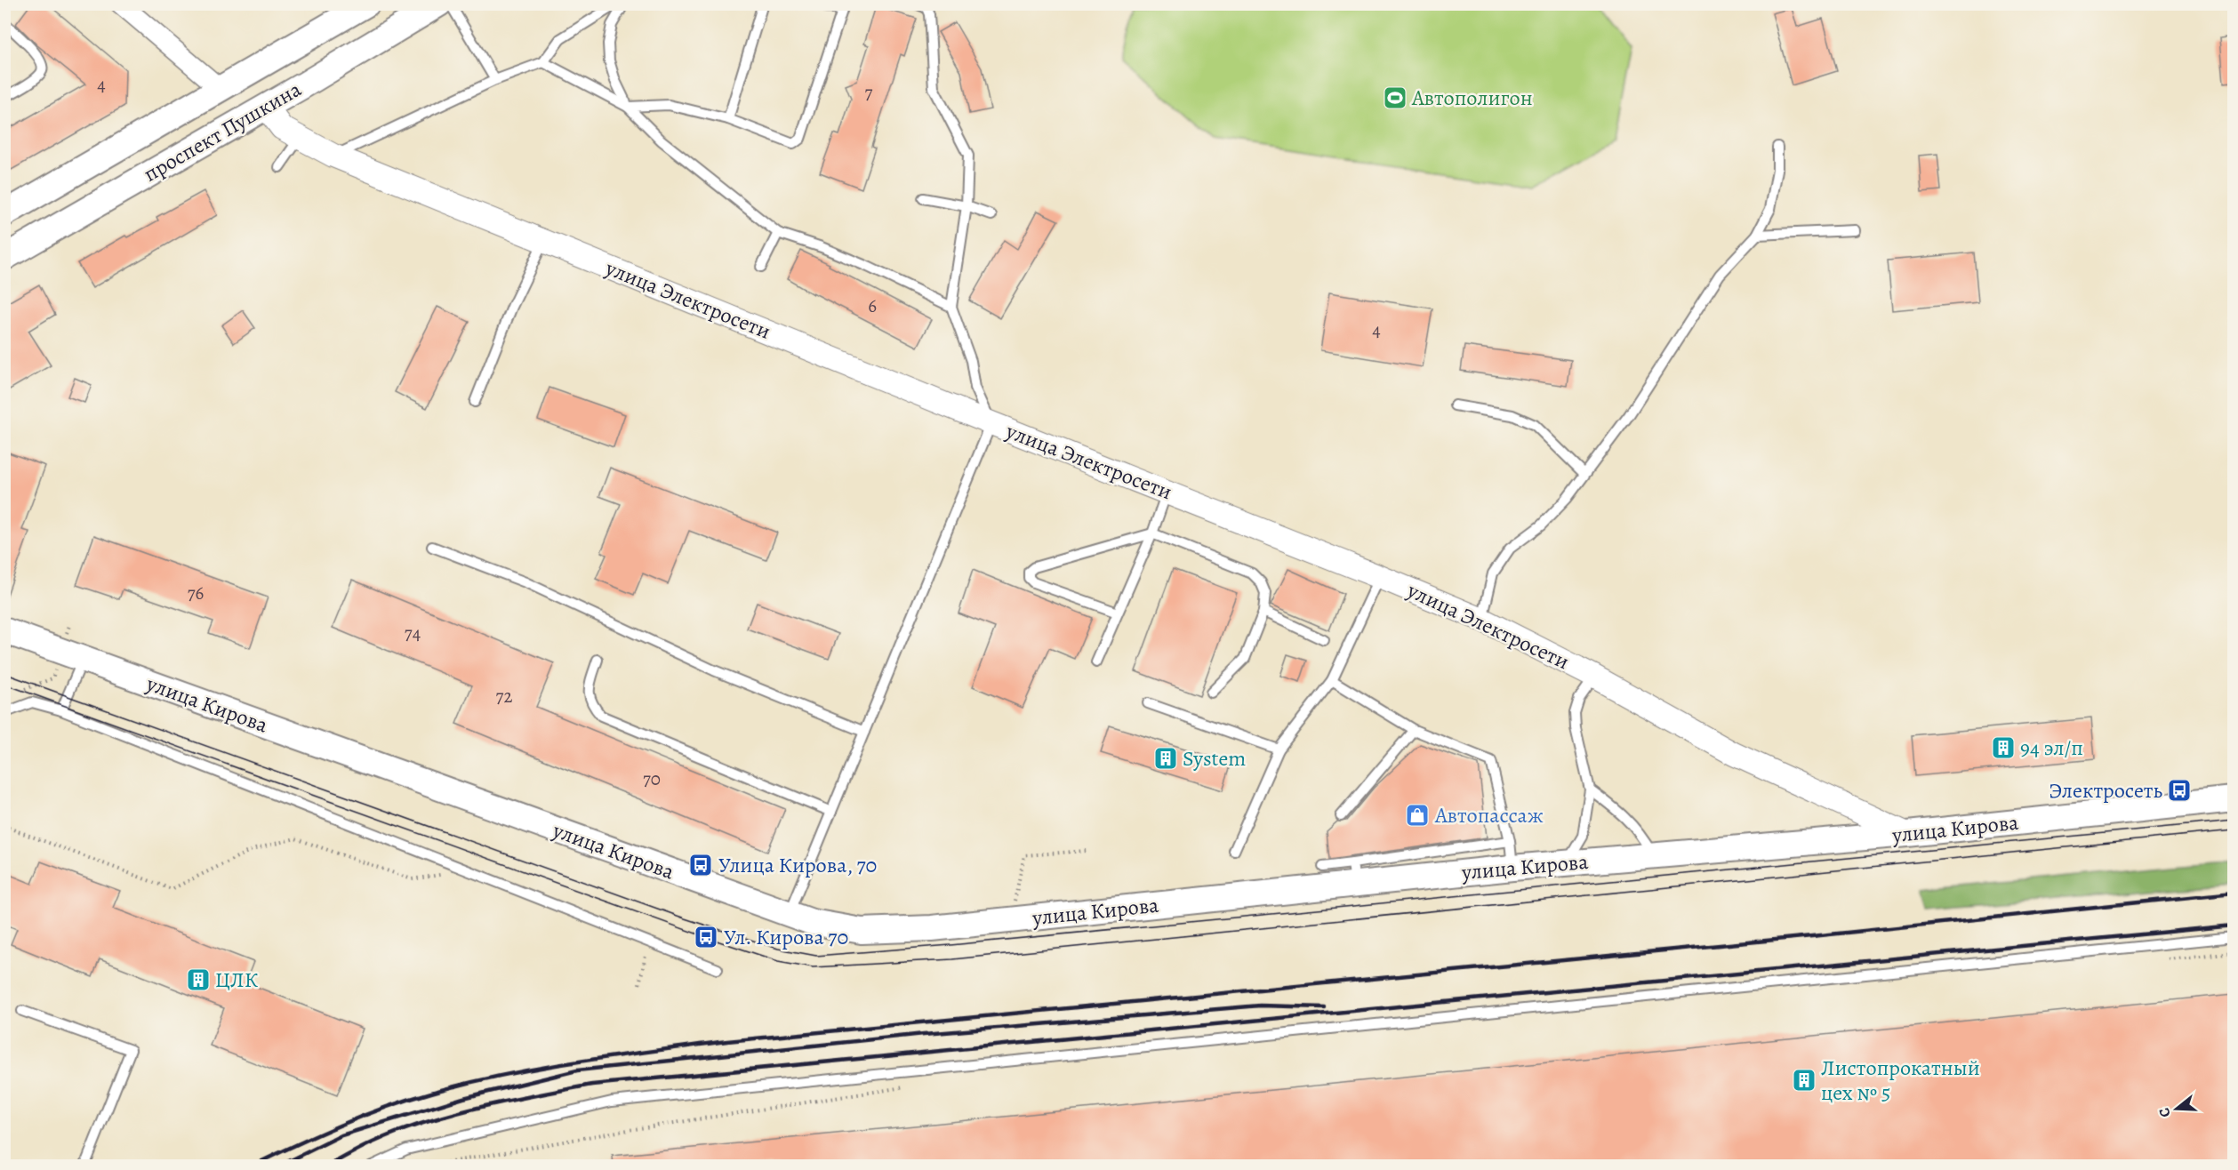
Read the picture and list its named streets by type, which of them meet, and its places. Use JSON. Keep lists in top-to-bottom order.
{
  "streets": {
    "main road": ["проспект Пушкина", "улица Кирова"],
    "street": ["улица Электросети"]
  },
  "crossings": [
    ["проспект Пушкина", "улица Электросети"],
    ["улица Электросети", "улица Кирова"]
  ],
  "places": {
    "sports": ["Автополигон"],
    "building": [
      "94 эл/п",
      "System",
      "ЦЛК",
      "Листопрокатный цех № 5"
    ],
    "bus stop": ["Электросеть", "Улица Кирова, 70", "Ул. Кирова 70"],
    "shop": ["Автопассаж"]
  },
  "house_numbers": [
    "4",
    "7",
    "6",
    "4",
    "76",
    "74",
    "72",
    "70"
  ],
  "north": "left"
}
